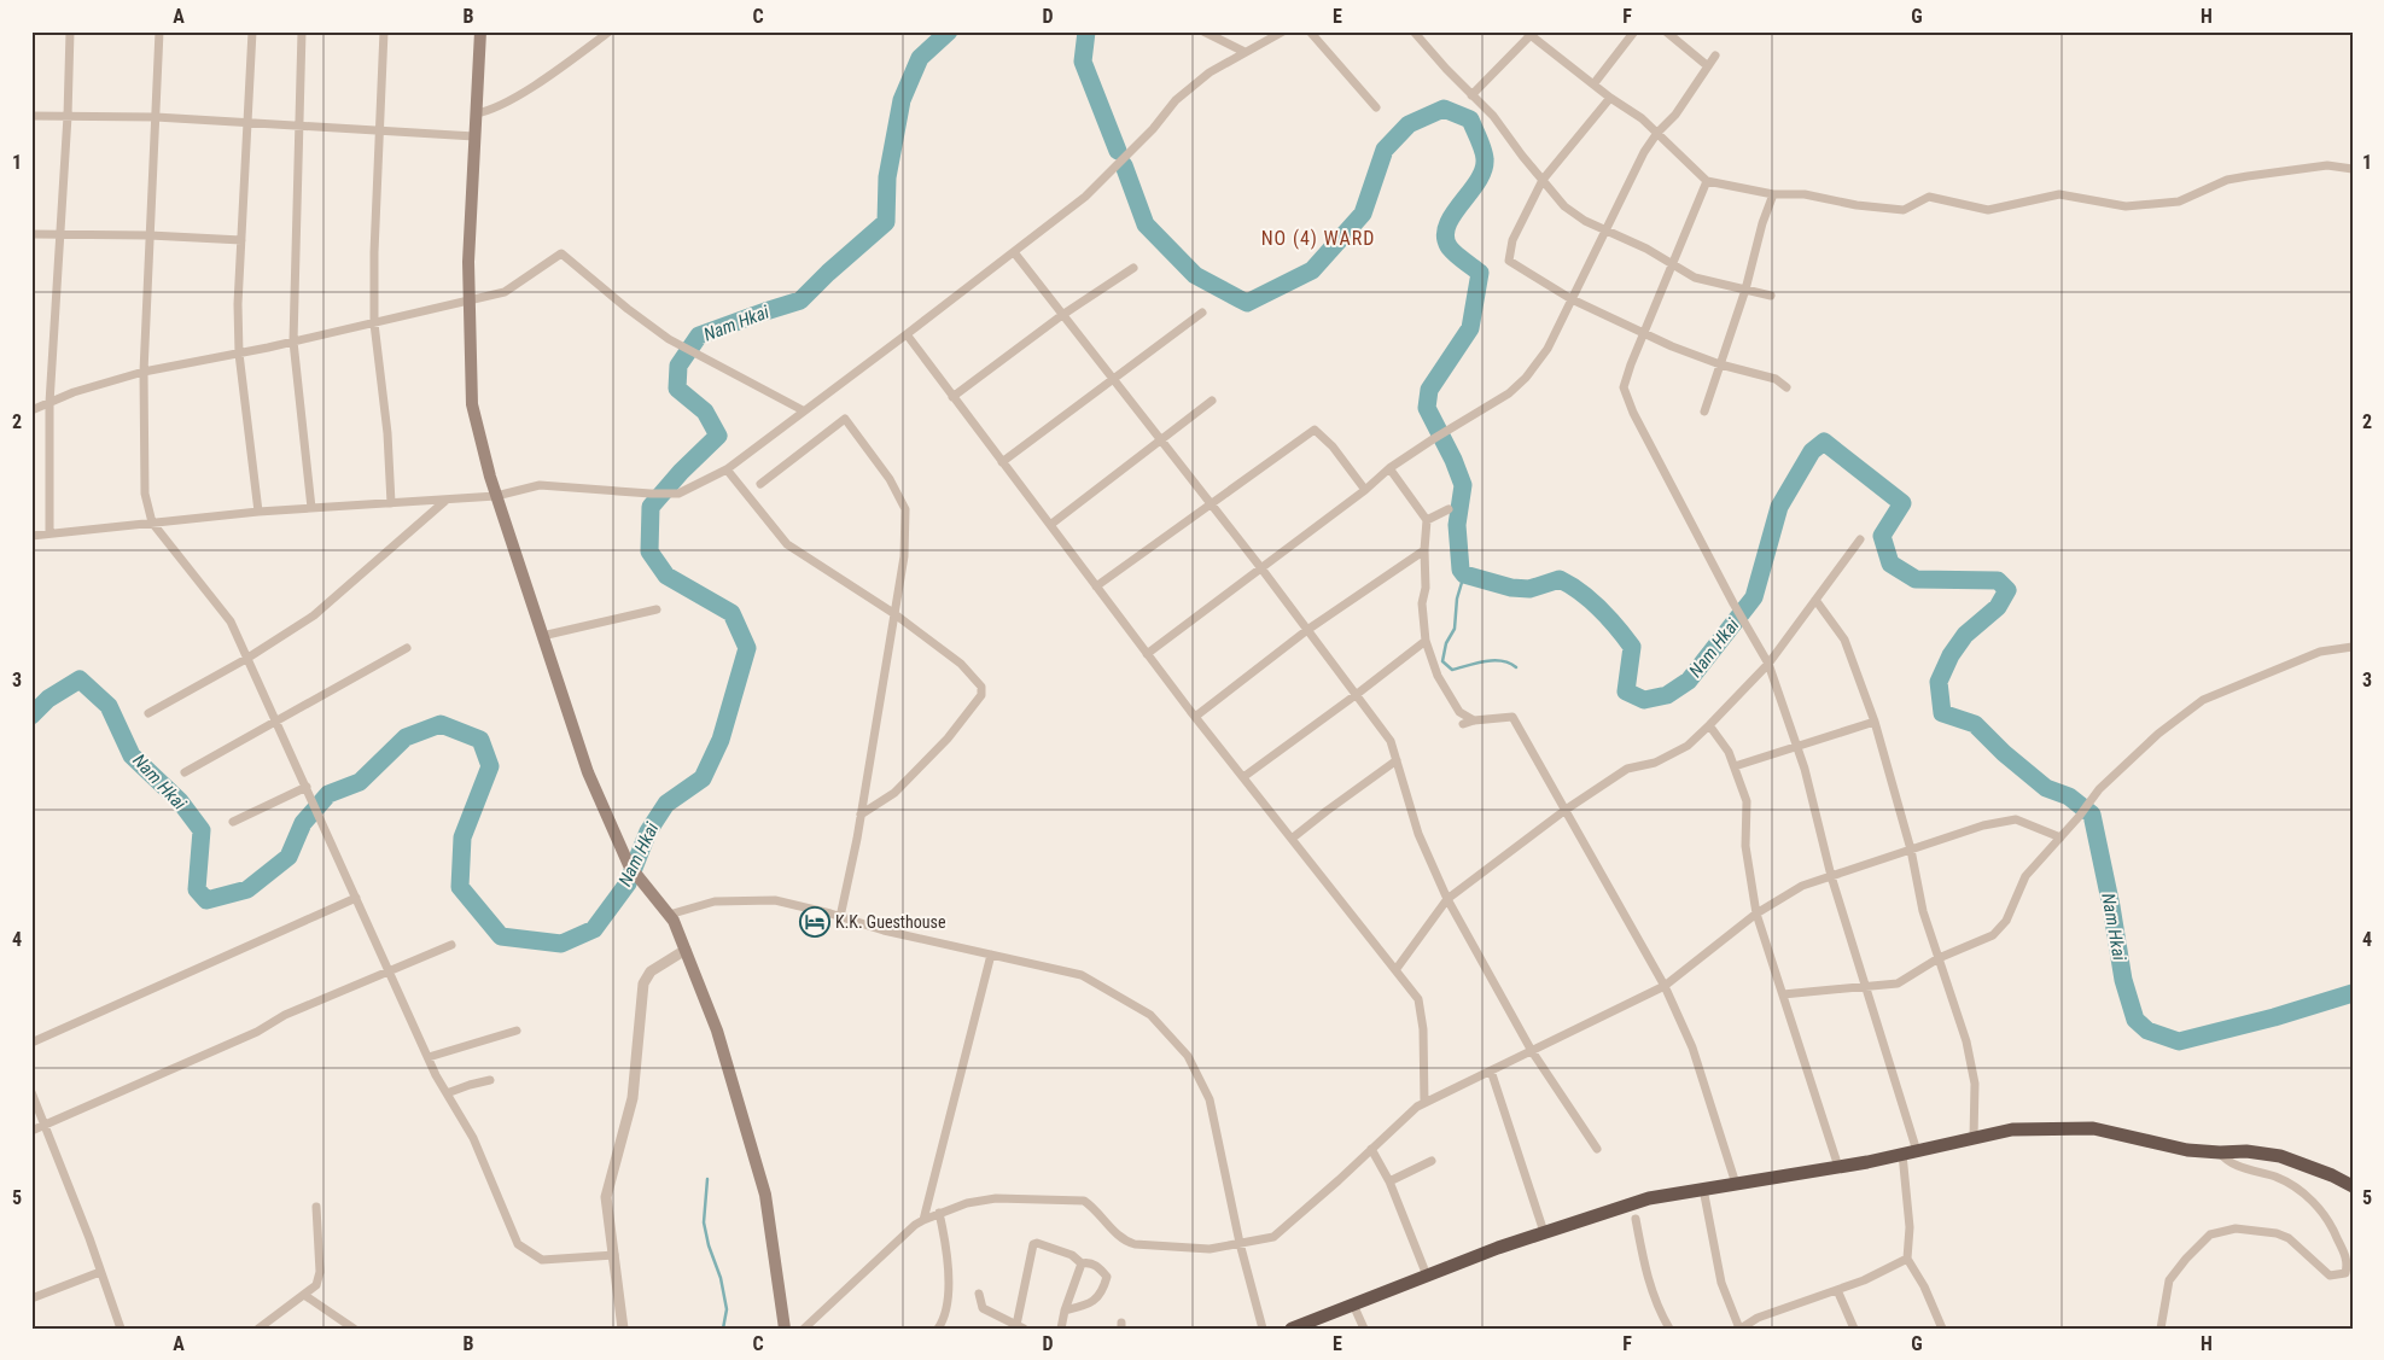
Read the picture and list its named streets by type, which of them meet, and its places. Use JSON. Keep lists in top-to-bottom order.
{
  "districts": ["NO (4) WARD"],
  "water": ["Nam Hkai"],
  "places": {
    "hotel": ["K.K. Guesthouse"]
  },
  "grid": {
    "columns": [
      "A",
      "B",
      "C",
      "D",
      "E",
      "F",
      "G",
      "H"
    ],
    "rows": [
      "1",
      "2",
      "3",
      "4",
      "5"
    ]
  }
}
